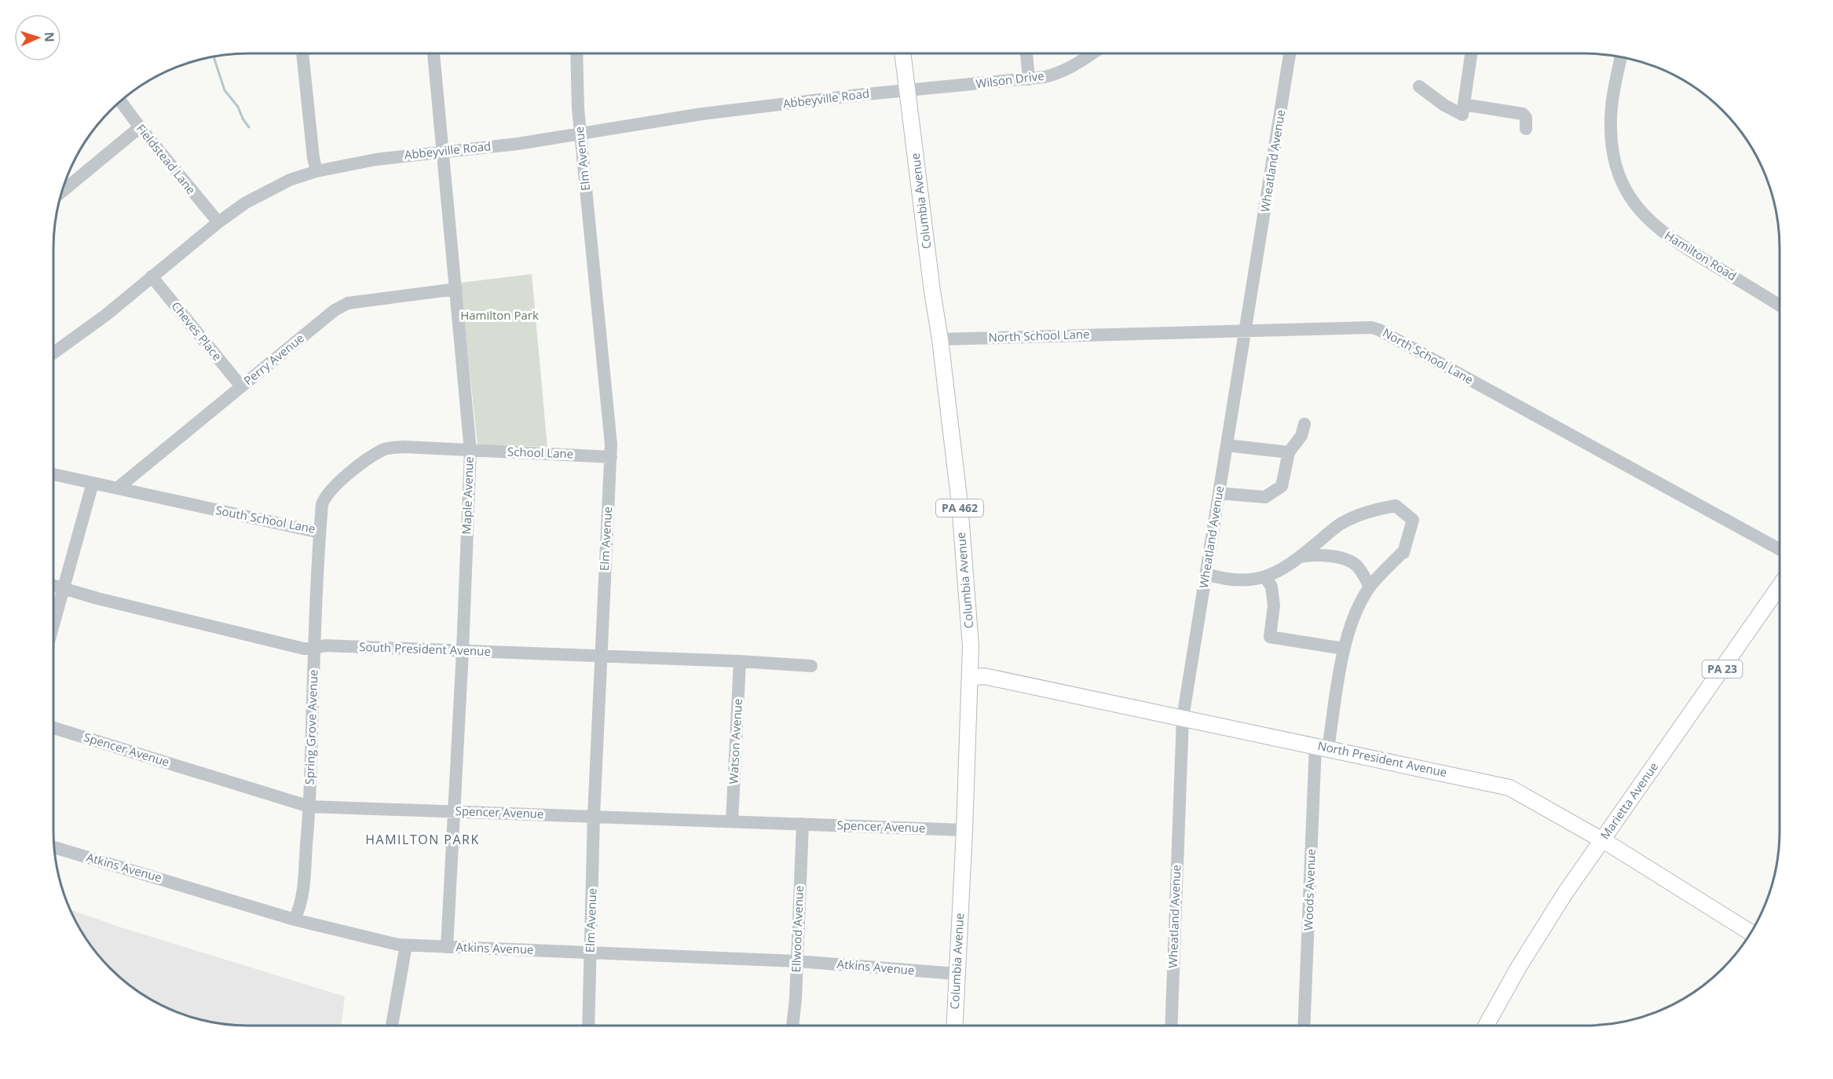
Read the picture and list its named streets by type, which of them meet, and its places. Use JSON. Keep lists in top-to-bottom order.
{
  "streets": {
    "main road": [
      "Columbia Avenue",
      "PA 462",
      "PA 23",
      "North President Avenue",
      "Marietta Avenue"
    ],
    "street": [
      "Wilson Drive",
      "Abbeyville Road",
      "Elm Avenue",
      "Fieldstead Lane",
      "Wheatland Avenue",
      "Hamilton Road",
      "Cheves Place",
      "North School Lane",
      "Perry Avenue",
      "School Lane",
      "Maple Avenue",
      "South School Lane",
      "South President Avenue",
      "Spring Grove Avenue",
      "Watson Avenue",
      "Spencer Avenue",
      "Atkins Avenue",
      "Woods Avenue",
      "Ellwood Avenue"
    ]
  },
  "crossings": [
    ["Wilson Drive", "Abbeyville Road"],
    ["Wilson Drive", "Columbia Avenue"],
    ["Abbeyville Road", "Elm Avenue"],
    ["Abbeyville Road", "Fieldstead Lane"],
    ["Abbeyville Road", "Columbia Avenue"],
    ["Abbeyville Road", "Cheves Place"],
    ["Abbeyville Road", "Maple Avenue"],
    ["Elm Avenue", "School Lane"],
    ["Elm Avenue", "South President Avenue"],
    ["Elm Avenue", "Spencer Avenue"],
    ["Elm Avenue", "Atkins Avenue"],
    ["Wheatland Avenue", "North School Lane"],
    ["Wheatland Avenue", "North President Avenue"],
    ["Columbia Avenue", "North School Lane"],
    ["Columbia Avenue", "Spencer Avenue"],
    ["Columbia Avenue", "North President Avenue"],
    ["Columbia Avenue", "Atkins Avenue"],
    ["Cheves Place", "Perry Avenue"],
    ["Perry Avenue", "Maple Avenue"],
    ["Perry Avenue", "South School Lane"],
    ["School Lane", "Maple Avenue"],
    ["School Lane", "South School Lane"],
    ["Maple Avenue", "South School Lane"],
    ["Maple Avenue", "South President Avenue"],
    ["Maple Avenue", "Spencer Avenue"],
    ["Maple Avenue", "Atkins Avenue"],
    ["South School Lane", "Spring Grove Avenue"],
    ["South President Avenue", "Spring Grove Avenue"],
    ["South President Avenue", "Watson Avenue"],
    ["Spring Grove Avenue", "Spencer Avenue"],
    ["Spring Grove Avenue", "Atkins Avenue"],
    ["Watson Avenue", "Spencer Avenue"],
    ["Spencer Avenue", "Ellwood Avenue"],
    ["North President Avenue", "Marietta Avenue"],
    ["North President Avenue", "Woods Avenue"],
    ["Atkins Avenue", "Ellwood Avenue"]
  ],
  "districts": ["HAMILTON PARK"],
  "parks": ["Hamilton Park"],
  "north": "right"
}
